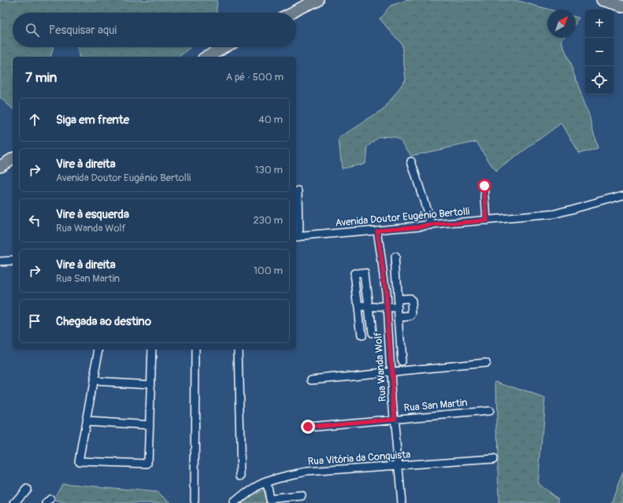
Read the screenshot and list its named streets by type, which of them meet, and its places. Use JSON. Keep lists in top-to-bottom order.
{
  "streets": {
    "street": [
      "Avenida Doutor Eugênio Bertolli",
      "Rua Wanda Wolf",
      "Rua San Martin",
      "Rua Vitória da Conquista"
    ]
  },
  "crossings": [
    ["Avenida Doutor Eugênio Bertolli", "Rua Wanda Wolf"],
    ["Rua Wanda Wolf", "Rua San Martin"],
    ["Rua Wanda Wolf", "Rua Vitória da Conquista"]
  ],
  "north": "top right",
  "page": {
    "map_buttons": ["+", "−"],
    "search": "Pesquisar aqui",
    "heading": ["7 min", "A pé · 500 m"],
    "list": [
      ["Siga em frente", "40 m"],
      ["Vire à direita", "Avenida Doutor Eugênio Bertolli", "130 m"],
      ["Vire à esquerda", "Rua Wanda Wolf", "230 m"],
      ["Vire à direita", "Rua San Martin", "100 m"],
      "Chegada ao destino"
    ]
  }
}
